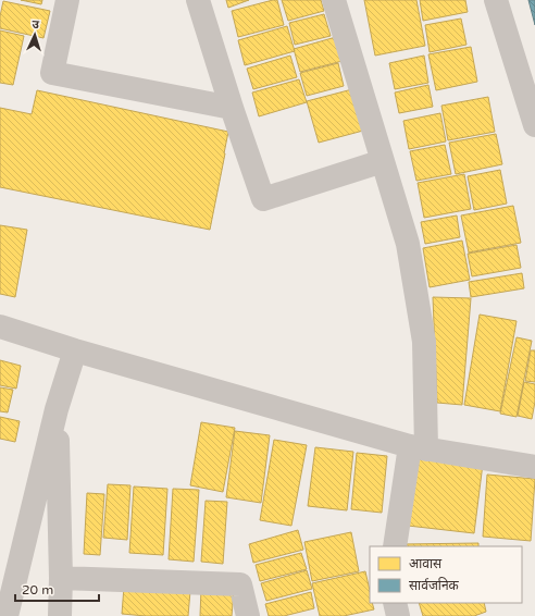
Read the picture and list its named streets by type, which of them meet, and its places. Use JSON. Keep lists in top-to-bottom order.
{
  "legend": ["आवास", "सार्वजनिक"],
  "scale_bar": "20 m",
  "north": "top"
}
